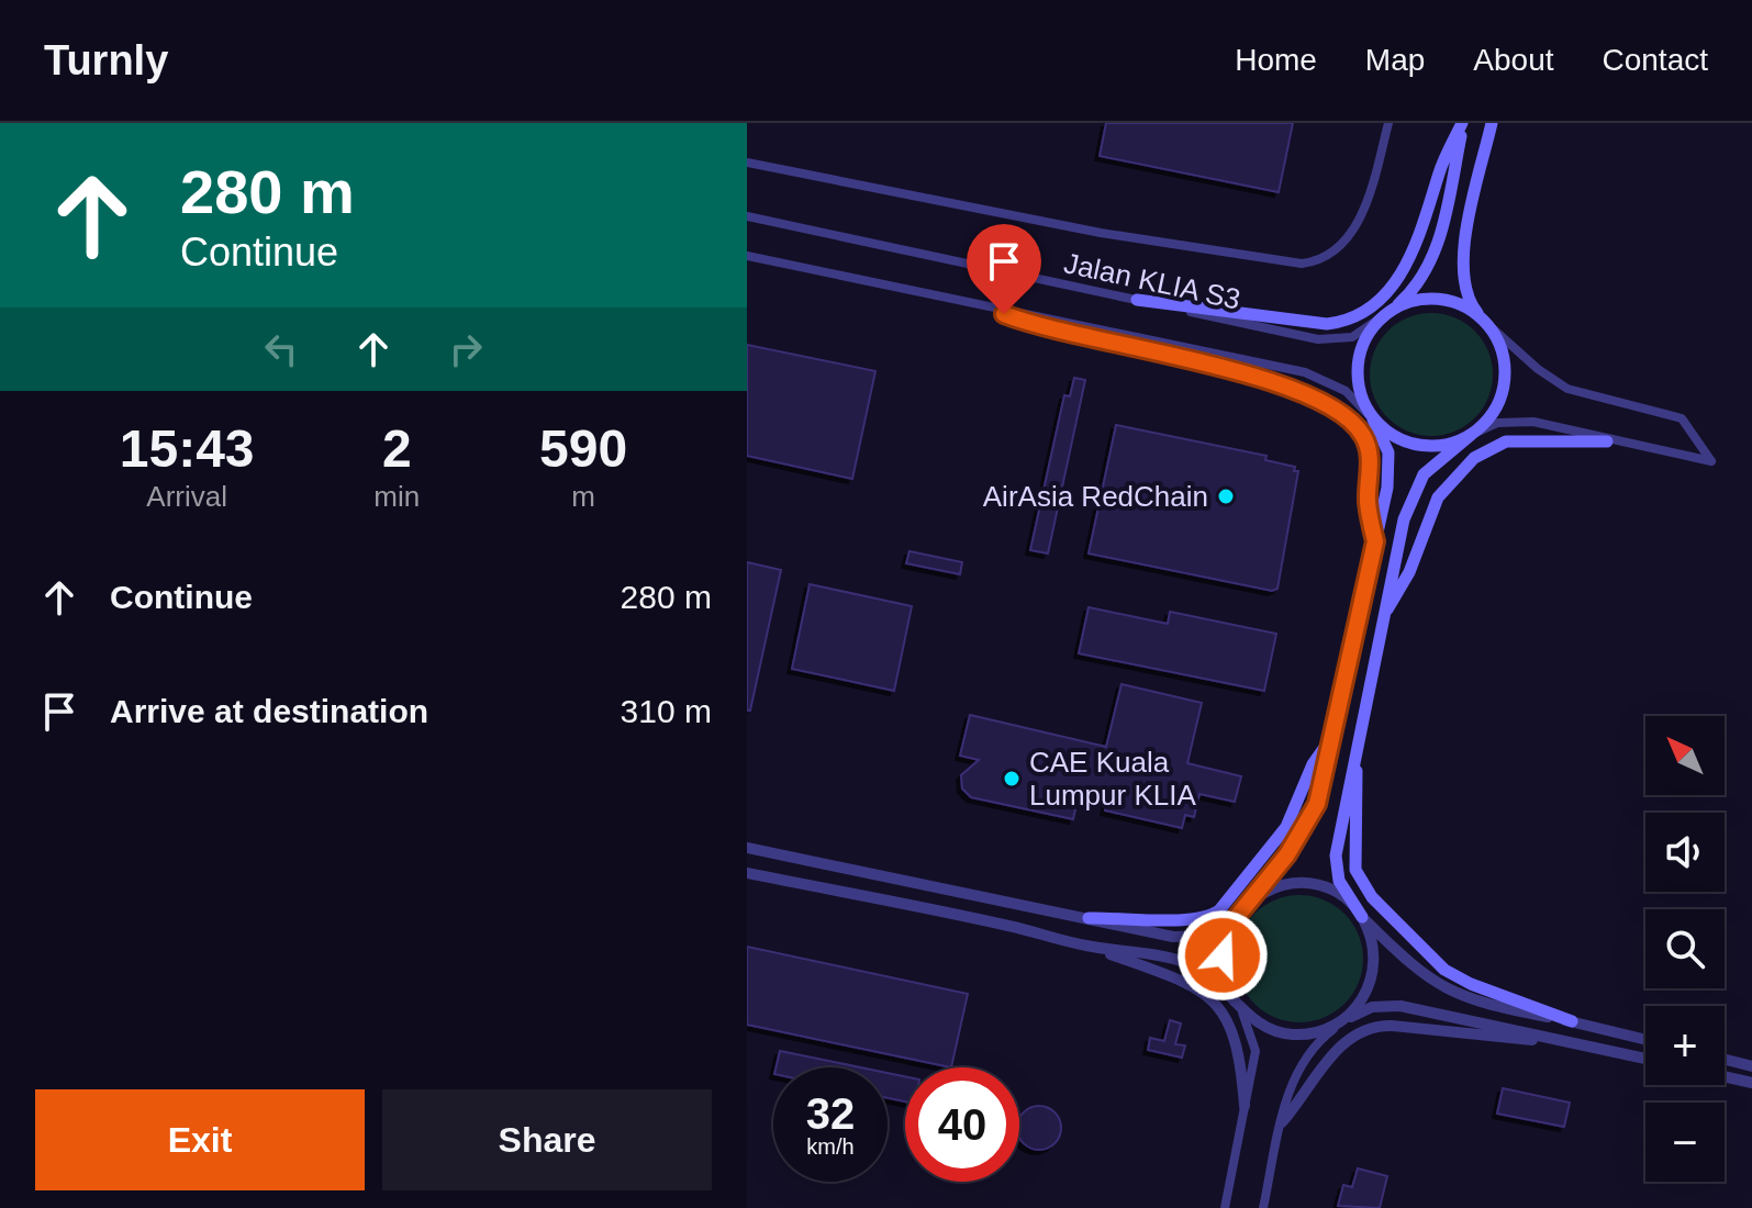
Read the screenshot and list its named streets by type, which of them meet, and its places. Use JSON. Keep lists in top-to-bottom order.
{
  "streets": {
    "street": ["Jalan KLIA S3"]
  },
  "places": ["AirAsia RedChain", "CAE Kuala Lumpur KLIA"],
  "north": "top left",
  "page": {
    "header": "Turnly",
    "nav": [
      "Home",
      "Map",
      "About",
      "Contact"
    ],
    "turn": ["280 m", "Continue"],
    "eta": [
      "15:43",
      "Arrival",
      "2",
      "min",
      "590",
      "m"
    ],
    "list": [
      {
        "name": "Continue",
        "value": "280 m"
      },
      {
        "name": "Arrive at destination",
        "value": "310 m"
      }
    ],
    "map_buttons": ["+", "−"],
    "speed": "32 km/h",
    "limit": "40",
    "buttons": ["Exit", "Share"]
  }
}
